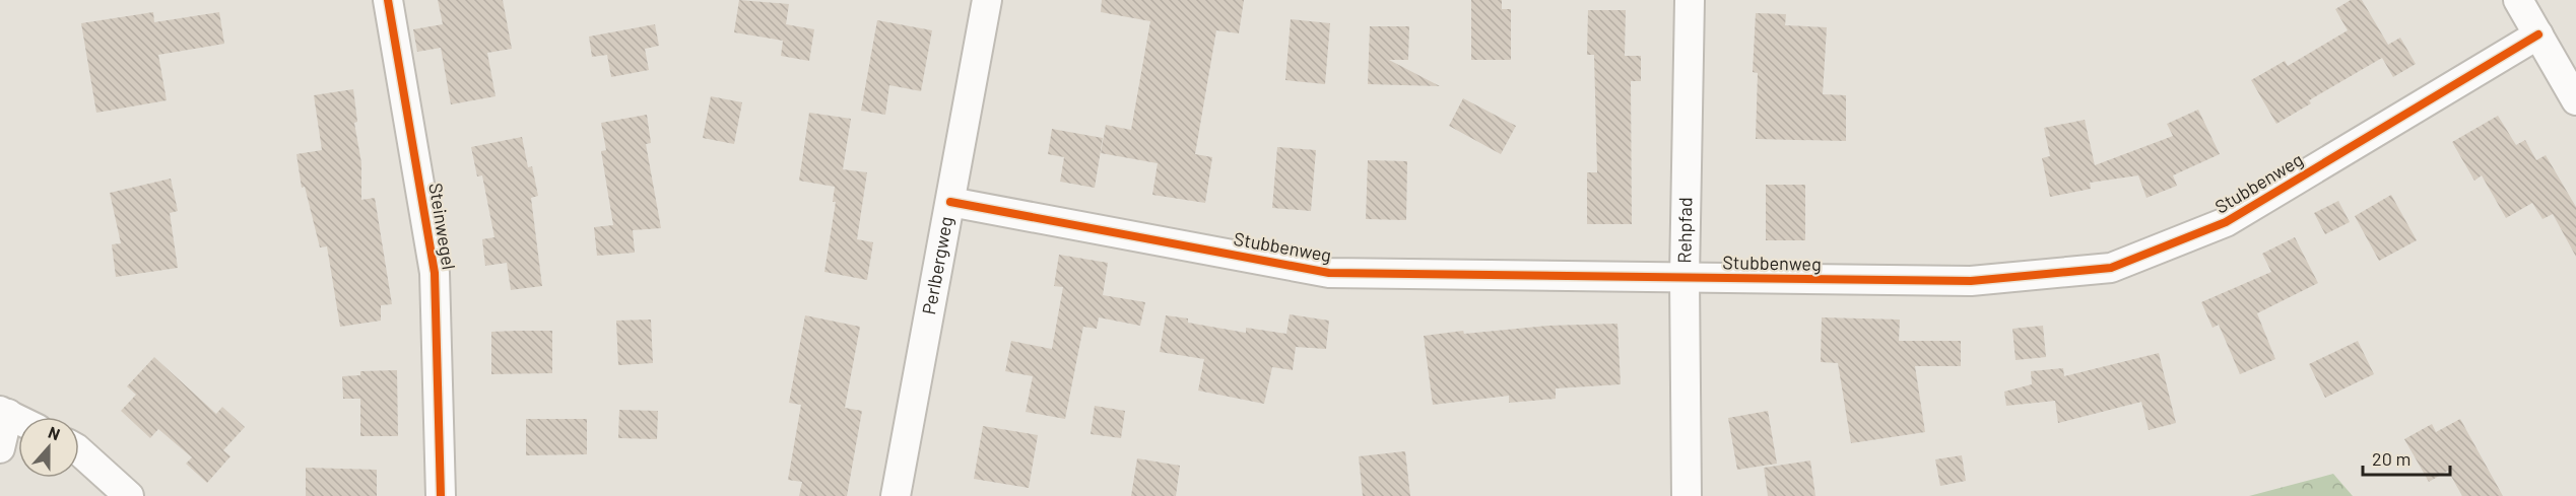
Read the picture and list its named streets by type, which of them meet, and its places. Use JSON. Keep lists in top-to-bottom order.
{
  "streets": {
    "street": [
      "Stubbenweg",
      "Steinwegel",
      "Rehpfad",
      "Perlbergweg"
    ]
  },
  "crossings": [
    ["Stubbenweg", "Rehpfad"],
    ["Stubbenweg", "Perlbergweg"]
  ],
  "scale_bar": "20 m",
  "north": "top"
}
